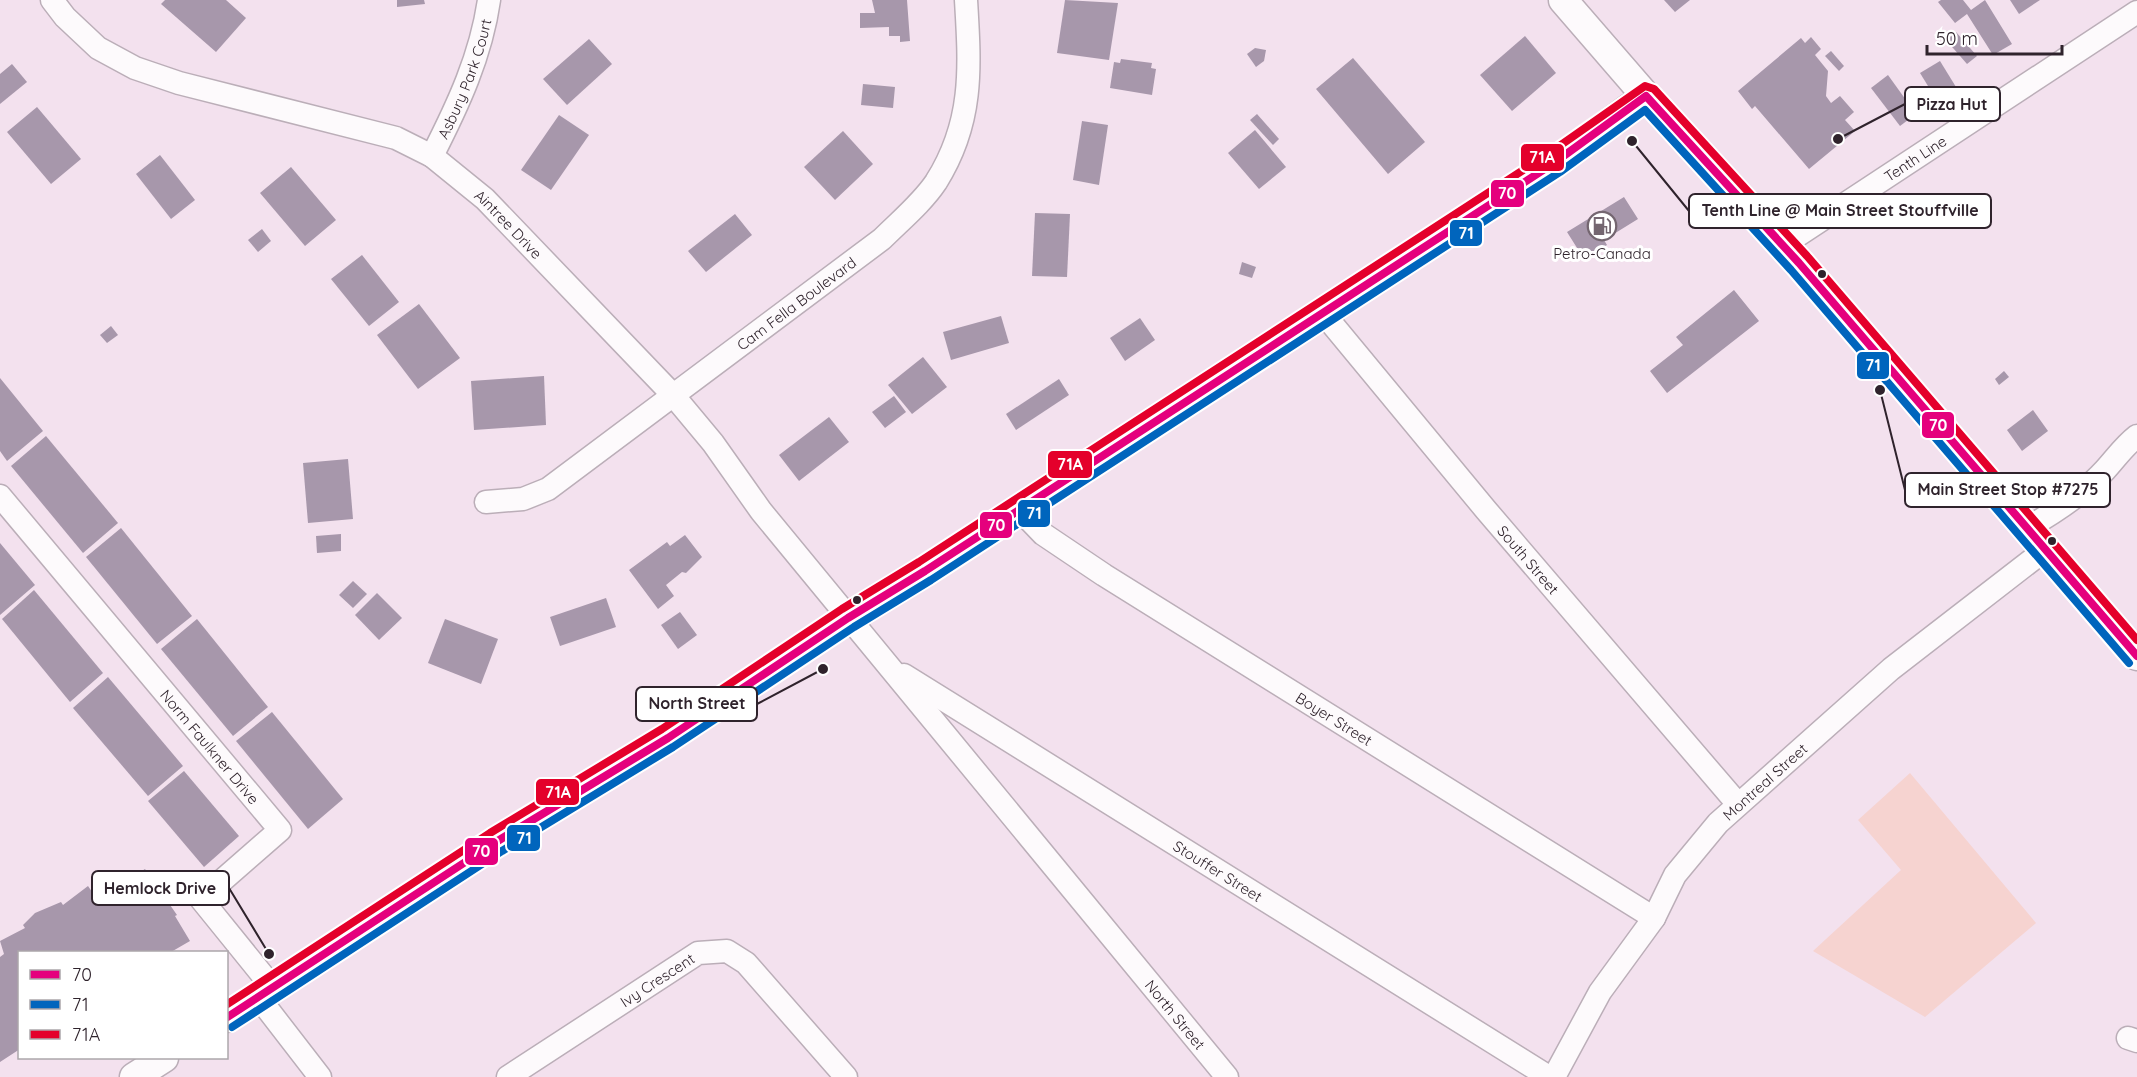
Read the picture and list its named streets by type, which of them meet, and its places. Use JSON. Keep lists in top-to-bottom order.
{
  "streets": {
    "street": [
      "Asbury Park Court",
      "Tenth Line",
      "Aintree Drive",
      "Cam Fella Boulevard",
      "South Street",
      "Boyer Street",
      "Norm Faulkner Drive",
      "Montreal Street",
      "Stouffer Street",
      "Ivy Crescent",
      "North Street"
    ]
  },
  "crossings": [
    ["Asbury Park Court", "Aintree Drive"],
    ["Aintree Drive", "Cam Fella Boulevard"],
    ["Aintree Drive", "North Street"],
    ["South Street", "Montreal Street"],
    ["Boyer Street", "Montreal Street"],
    ["Stouffer Street", "North Street"]
  ],
  "places": {
    "other": [
      "Pizza Hut",
      "Tenth Line @ Main Street Stouffville",
      "Main Street Stop #7275",
      "North Street",
      "Hemlock Drive"
    ],
    "fuel station": ["Petro-Canada"]
  },
  "lines": ["transit line 71A", "transit line 70", "transit line 71"],
  "legend": ["70", "71", "71A"],
  "scale_bar": "50 m"
}
